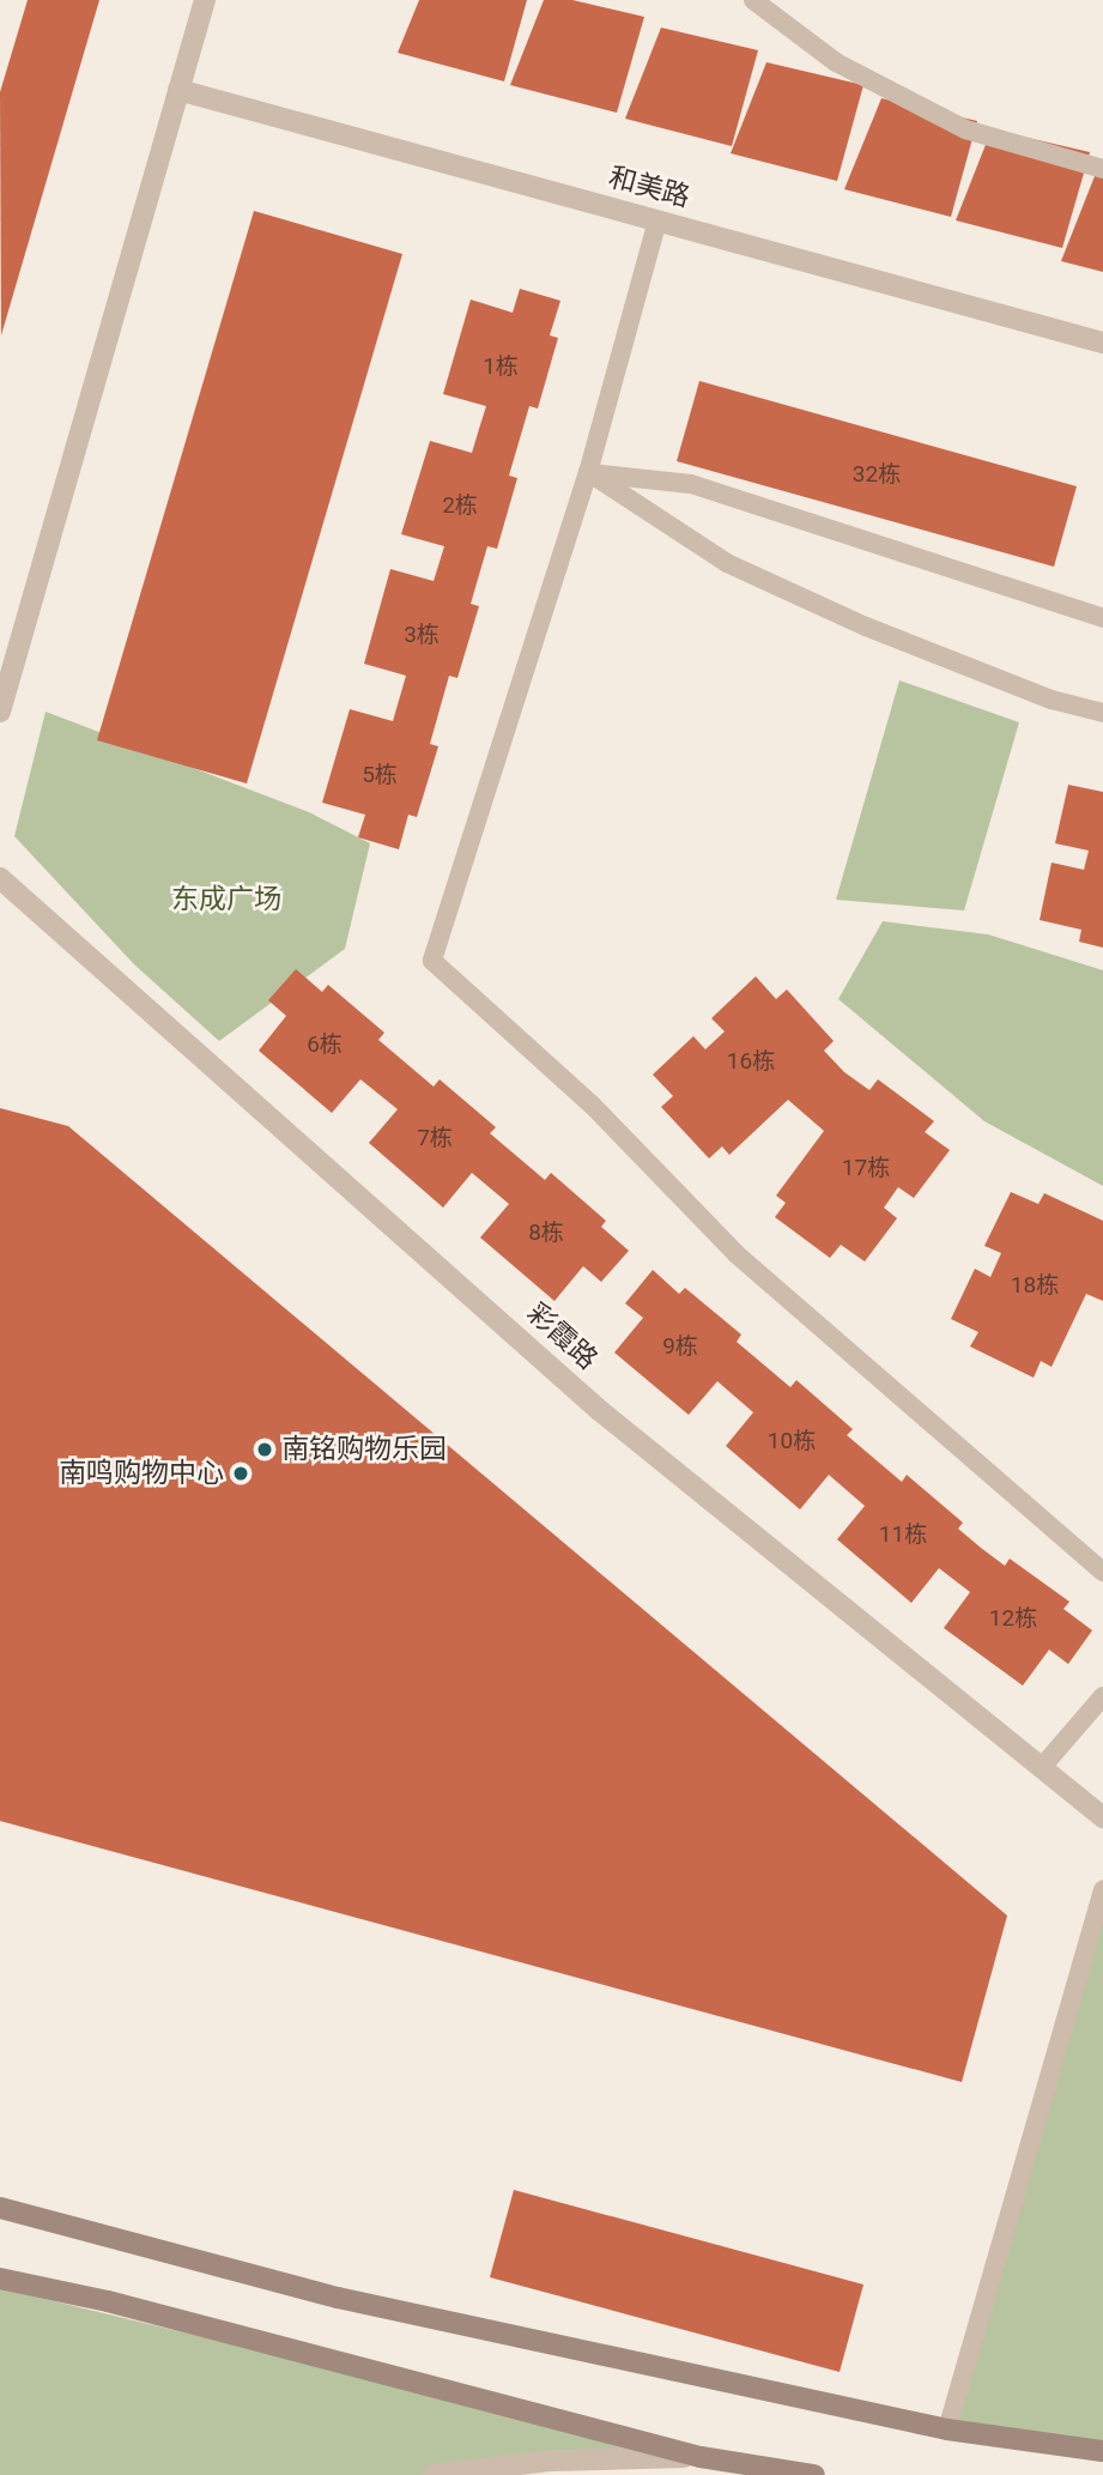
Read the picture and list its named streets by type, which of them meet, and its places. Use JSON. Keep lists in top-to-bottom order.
{
  "streets": {
    "street": ["和美路", "彩霞路"]
  },
  "parks": ["东成广场"],
  "places": ["南铭购物乐园", "南鸣购物中心"],
  "house_numbers": [
    "1栋",
    "32栋",
    "2栋",
    "3栋",
    "5栋",
    "6栋",
    "16栋",
    "7栋",
    "17栋",
    "8栋",
    "18栋",
    "9栋",
    "10栋",
    "11栋",
    "12栋"
  ]
}
